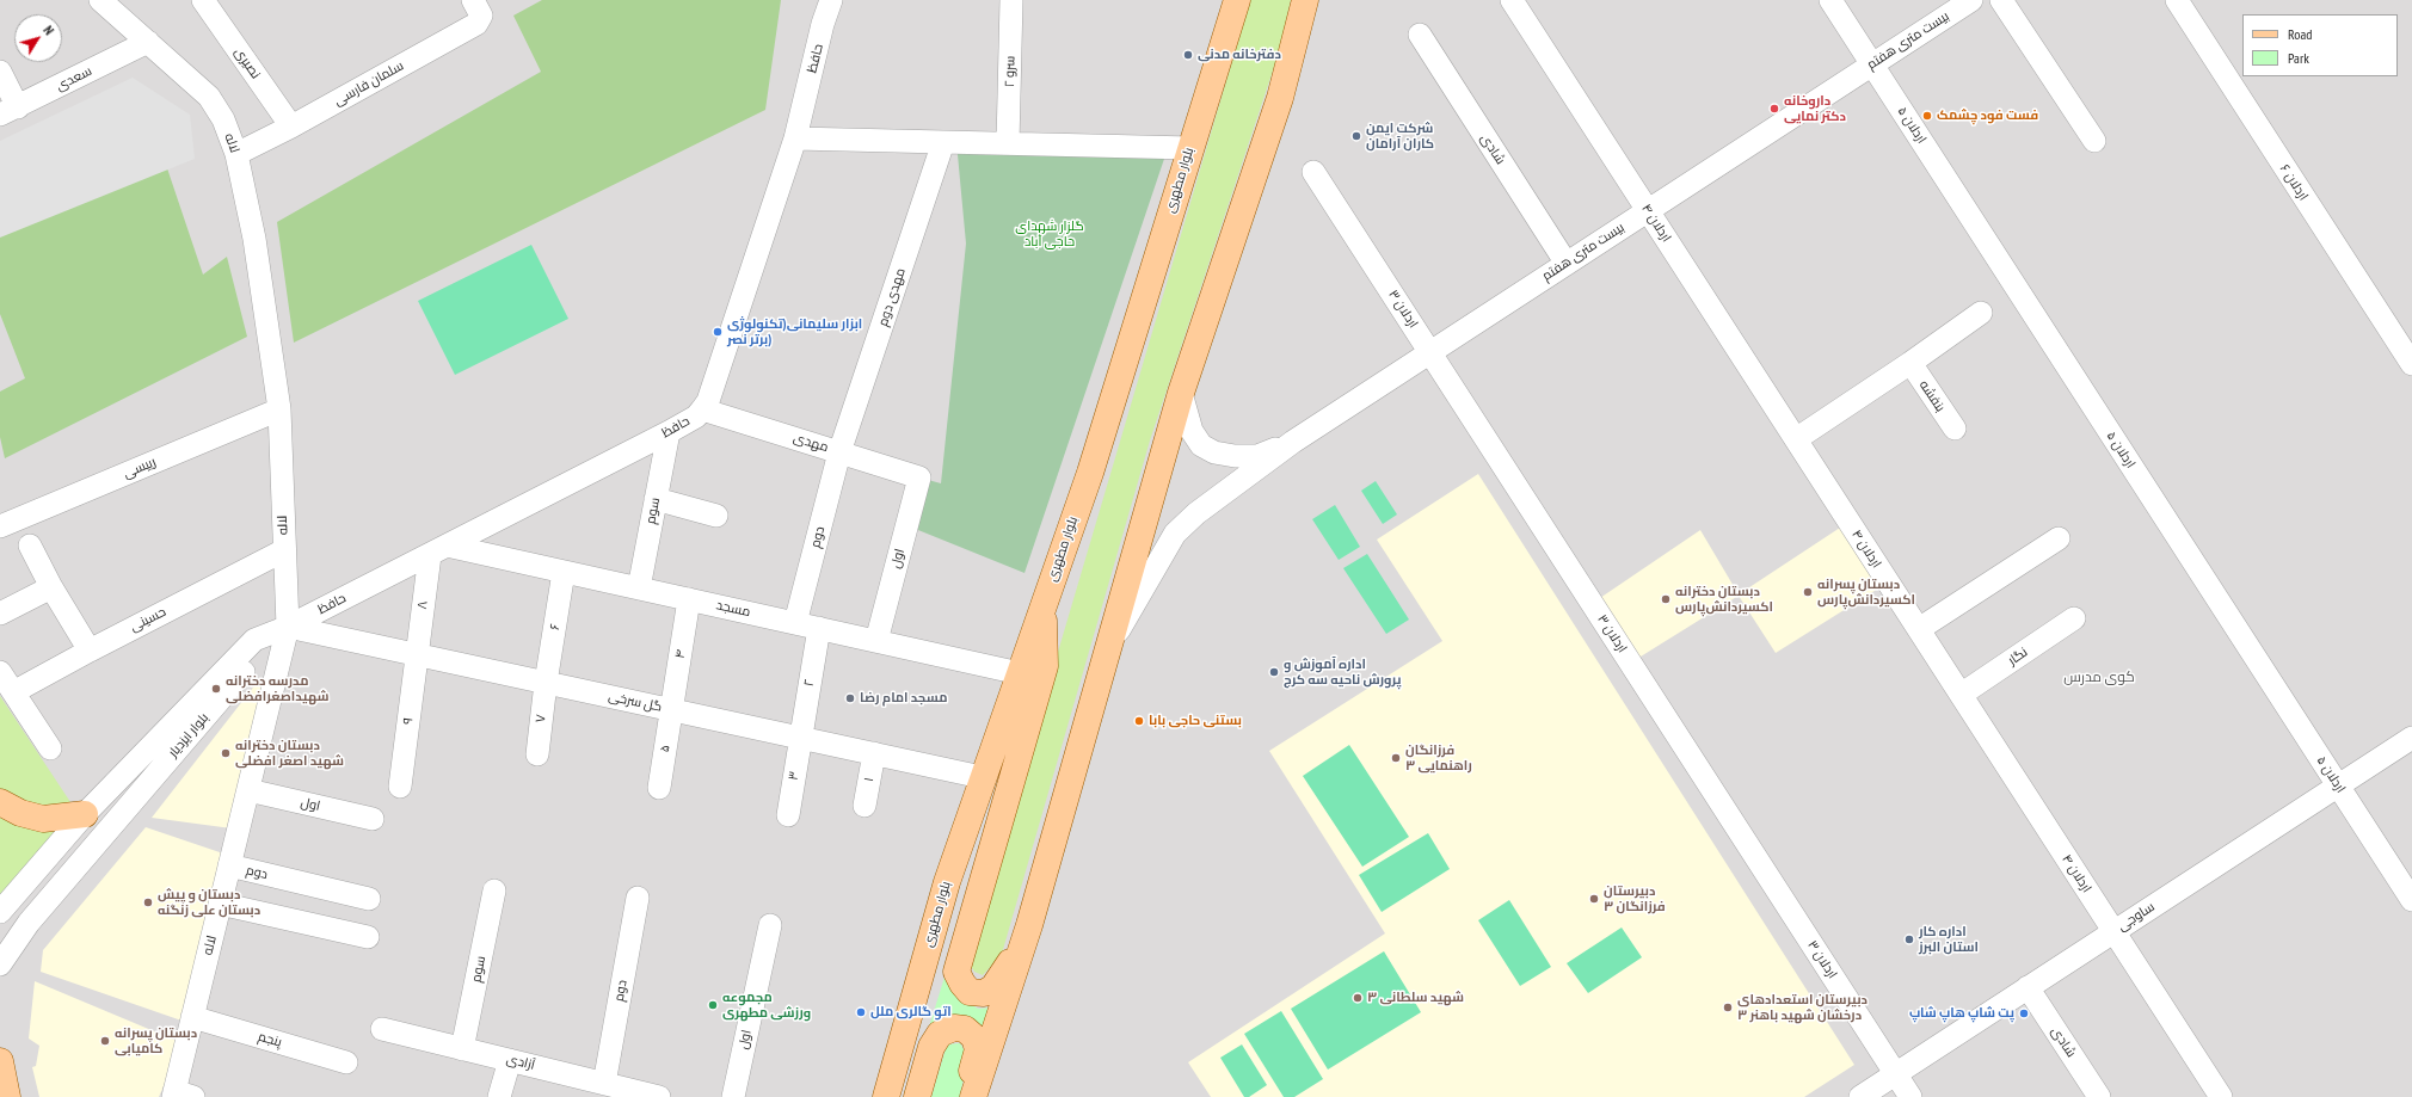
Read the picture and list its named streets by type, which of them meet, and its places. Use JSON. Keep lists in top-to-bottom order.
{
  "streets": {
    "main road": ["بلوار مطهری"],
    "street": [
      "بیست متری هفتم",
      "حافظ",
      "نصیری",
      "سرو ۲",
      "سعدی",
      "سلمان فارسی",
      "اردلان ۵",
      "لاله",
      "شادی",
      "اردلان ۶",
      "اردلان ۴",
      "مهدی دوم",
      "اردلان ۳",
      "بنفشه",
      "مهدی",
      "رییسی",
      "سوم",
      "دوم",
      "اول",
      "۸",
      "مسجد",
      "حسینی",
      "۶",
      "۴",
      "نگار",
      "۲",
      "گل سرخی",
      "۷",
      "۹",
      "بلوار ایزدیار",
      "۵",
      "۳",
      "۱",
      "ساوجی",
      "پنجم",
      "آزادی"
    ]
  },
  "crossings": [
    ["بیست متری هفتم", "اردلان ۵"],
    ["بیست متری هفتم", "شادی"],
    ["بیست متری هفتم", "اردلان ۴"],
    ["بیست متری هفتم", "اردلان ۳"],
    ["حافظ", "لاله"],
    ["حافظ", "مهدی"],
    ["حافظ", "سوم"],
    ["حافظ", "۸"],
    ["حافظ", "مسجد"],
    ["حافظ", "گل سرخی"],
    ["حافظ", "بلوار ایزدیار"],
    ["نصیری", "سلمان فارسی"],
    ["سعدی", "لاله"],
    ["سلمان فارسی", "لاله"],
    ["اردلان ۵", "ساوجی"],
    ["لاله", "رییسی"],
    ["لاله", "دوم"],
    ["لاله", "اول"],
    ["لاله", "حسینی"],
    ["لاله", "گل سرخی"],
    ["لاله", "بلوار ایزدیار"],
    ["لاله", "پنجم"],
    ["شادی", "ساوجی"],
    ["بلوار مطهری", "مسجد"],
    ["بلوار مطهری", "گل سرخی"],
    ["اردلان ۴", "نگار"],
    ["اردلان ۴", "ساوجی"],
    ["مهدی دوم", "مهدی"],
    ["مهدی دوم", "دوم"],
    ["اردلان ۳", "ساوجی"],
    ["مهدی", "دوم"],
    ["مهدی", "اول"],
    ["سوم", "مسجد"],
    ["سوم", "آزادی"],
    ["دوم", "مسجد"],
    ["دوم", "آزادی"],
    ["اول", "مسجد"],
    ["۸", "مسجد"],
    ["۸", "گل سرخی"],
    ["۸", "۹"],
    ["مسجد", "۶"],
    ["مسجد", "۴"],
    ["مسجد", "۲"],
    ["۶", "گل سرخی"],
    ["۶", "۷"],
    ["۴", "گل سرخی"],
    ["۴", "۵"],
    ["۲", "گل سرخی"],
    ["۲", "۳"],
    ["گل سرخی", "۷"],
    ["گل سرخی", "۹"],
    ["گل سرخی", "بلوار ایزدیار"],
    ["گل سرخی", "۵"],
    ["گل سرخی", "۳"],
    ["گل سرخی", "۱"]
  ],
  "districts": ["کوی مدرس"],
  "parks": ["گلزار شهدای حاجی آباد"],
  "places": [
    "دفترخانه مدنی",
    "داروخانه دکتر نمایی",
    "فست فود چشمک",
    "شرکت ایمن کاران آرامان",
    "ابزار سلیمانی(تکنولوژی برتر نصر)",
    "دبستان پسرانه اکسیر‌دانش‌پارس",
    "دبستان دخترانه اکسیردانش‌پارس",
    "اداره آموزش و پرورش ناحیه سه کرج",
    "مدرسه دخترانه شهیداصغرافضلی",
    "مسجد امام رضا",
    "بستنی حاجی بابا",
    "دبستان دخترانه شهید اصغر افضلی",
    "فرزانگان ۳ راهنمایی",
    "دبیرستان فرزانگان ۳",
    "دبستان و پیش دبستان علی زنگنه",
    "اداره کار استان البرز",
    "شهید سلطانی ۳",
    "مجموعه ورزشی مطهری",
    "دبیرستان استعدادهای درخشان شهید باهنر ۳",
    "اتو گالری ملل",
    "پت شاپ هاپ شاپ",
    "دبستان پسرانه کامیابی"
  ],
  "legend": ["Road", "Park"],
  "north": "top right"
}
